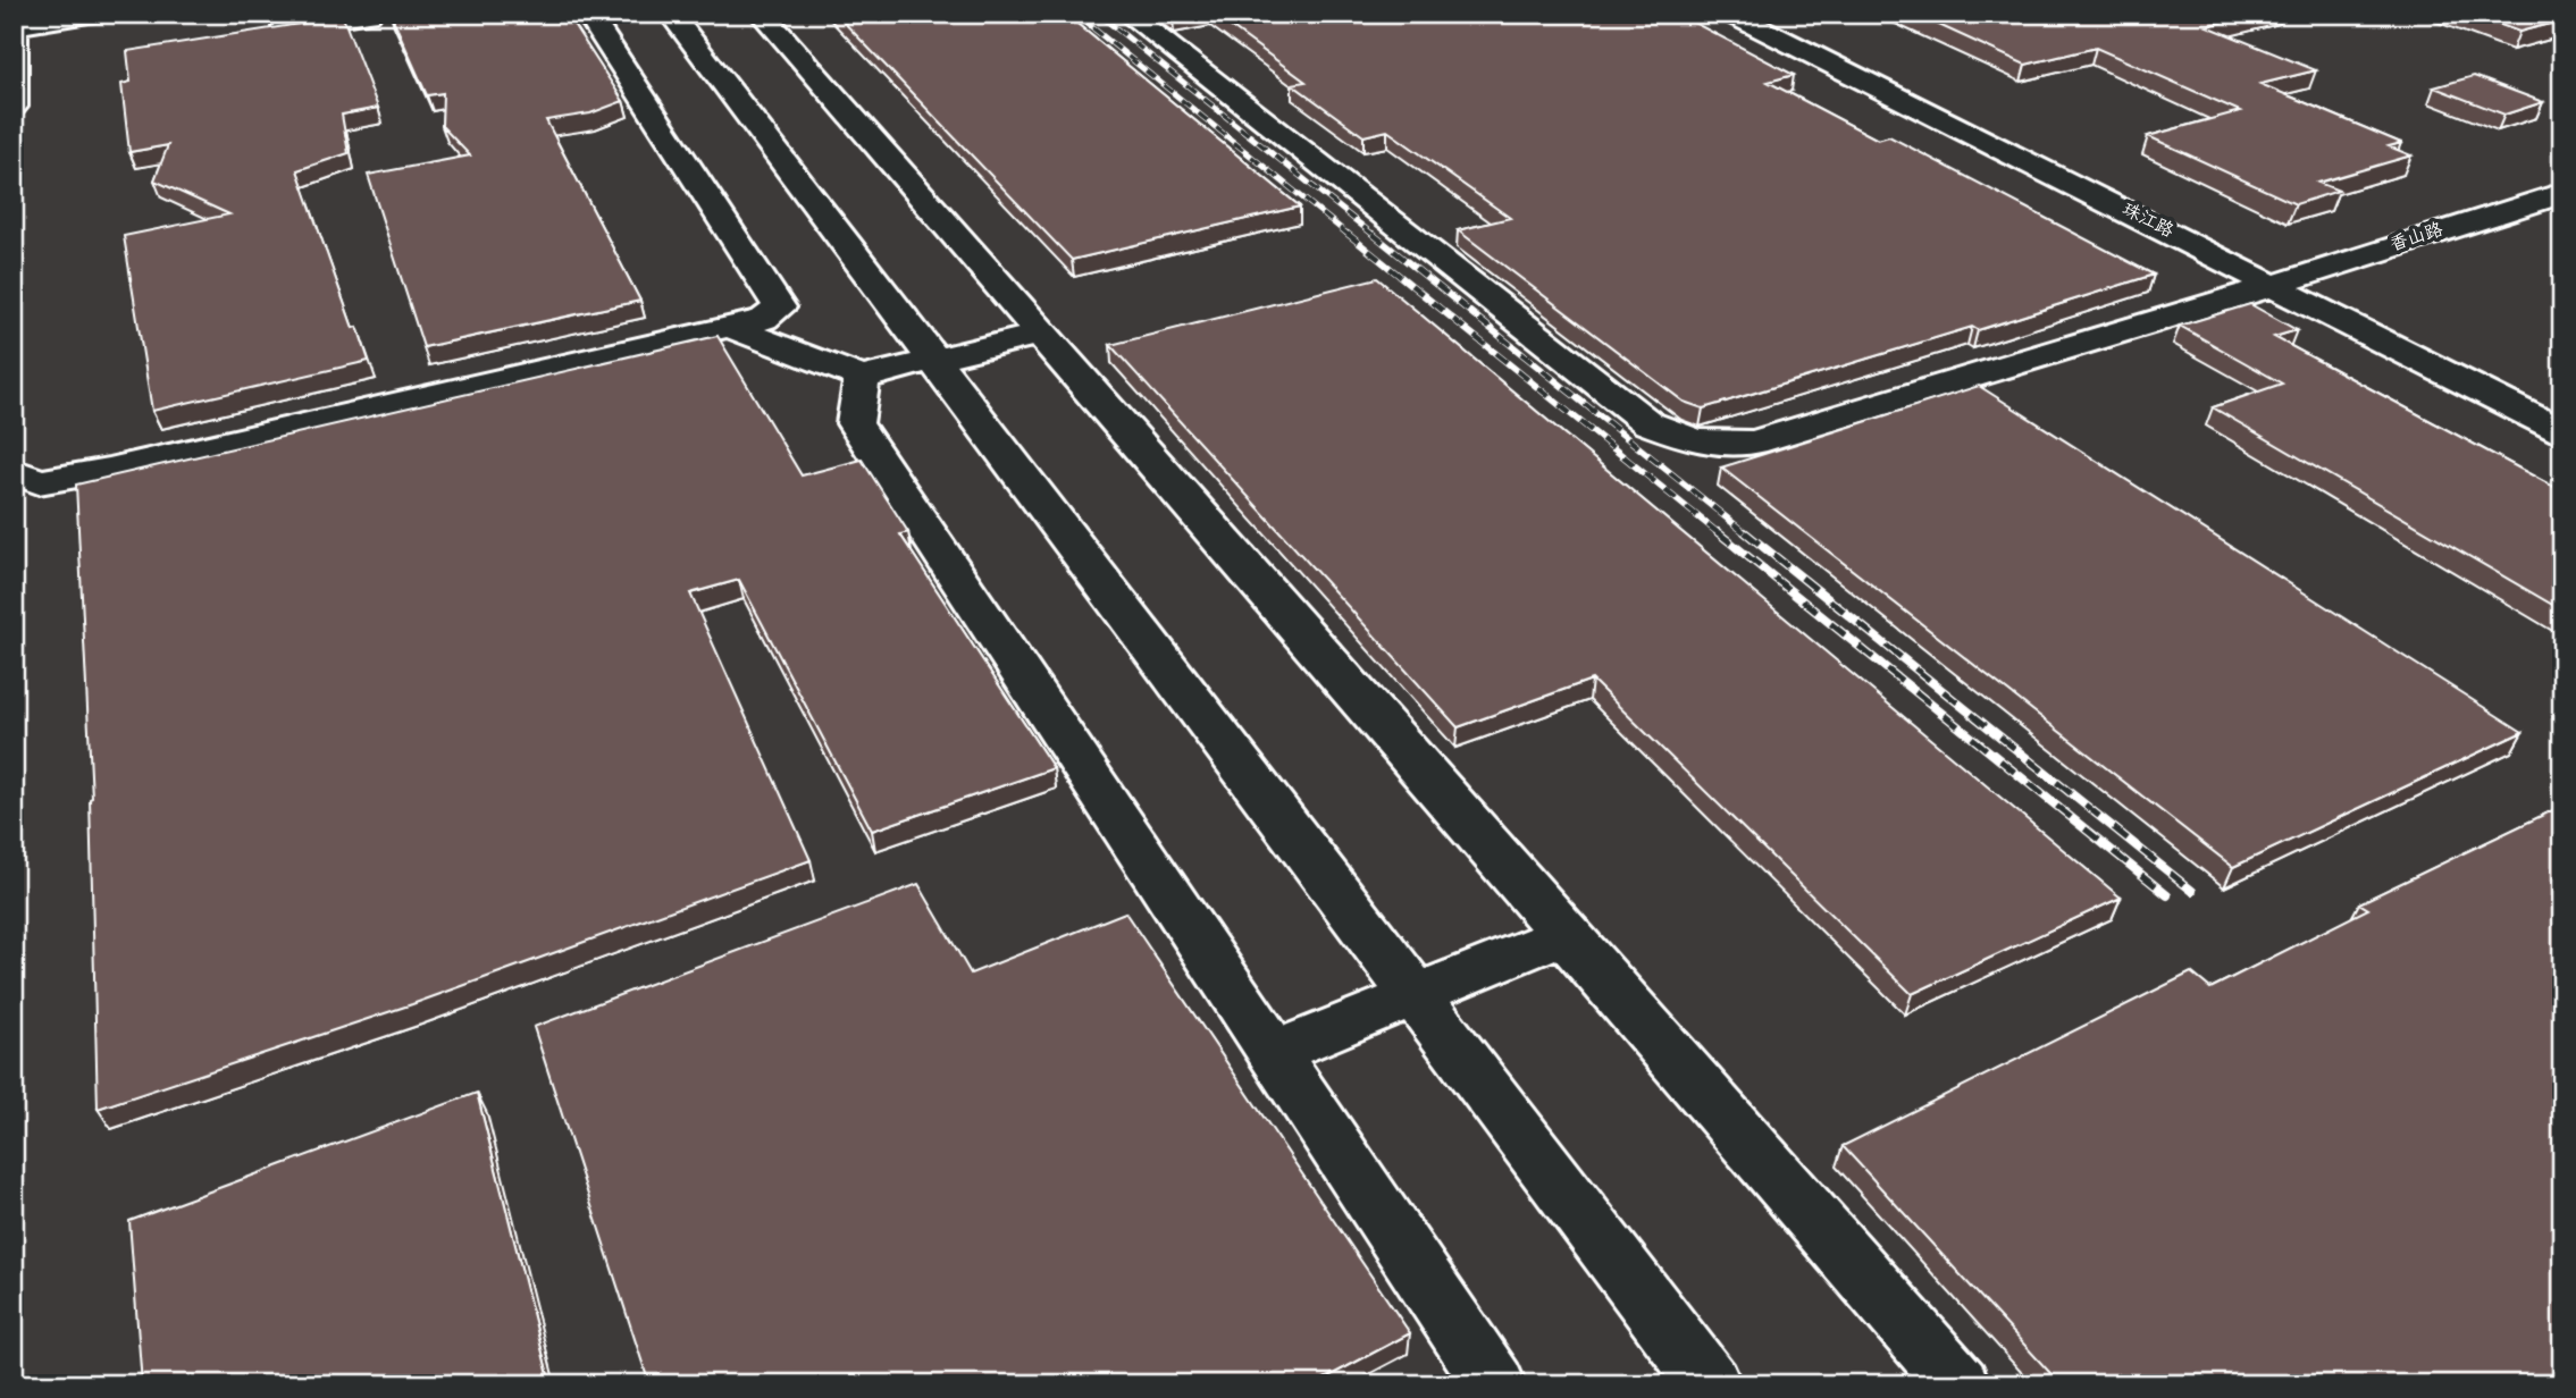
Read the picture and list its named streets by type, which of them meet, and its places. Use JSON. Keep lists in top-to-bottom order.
{
  "streets": {
    "street": ["珠江路", "香山路"]
  },
  "crossings": [
    ["珠江路", "香山路"]
  ]
}
